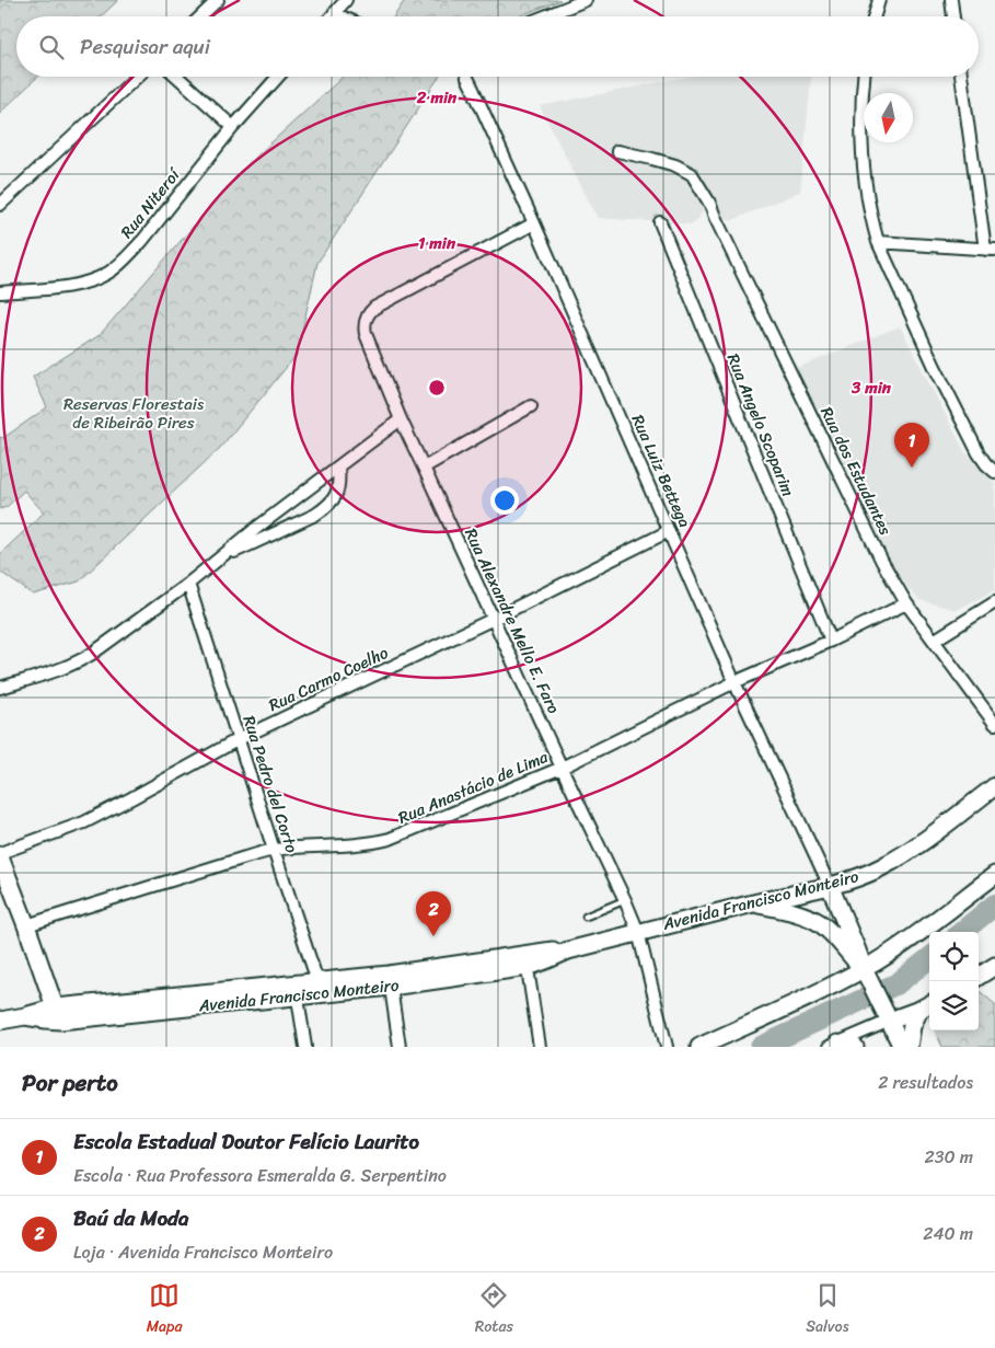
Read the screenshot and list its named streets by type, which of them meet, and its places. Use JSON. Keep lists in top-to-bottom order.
{
  "streets": {
    "main road": ["Avenida Francisco Monteiro"],
    "street": [
      "Rua Niteroí",
      "Rua Angelo Scoparim",
      "Rua Luiz Bettega",
      "Rua dos Estudantes",
      "Rua Alexandre Mello E. Faro",
      "Rua Carmo Coelho",
      "Rua Pedro del Corto",
      "Rua Anastácio de Lima"
    ]
  },
  "crossings": [
    ["Rua Angelo Scoparim", "Rua Anastácio de Lima"],
    ["Rua Luiz Bettega", "Rua Alexandre Mello E. Faro"],
    ["Rua Luiz Bettega", "Rua Carmo Coelho"],
    ["Rua Luiz Bettega", "Rua Anastácio de Lima"],
    ["Rua Luiz Bettega", "Avenida Francisco Monteiro"],
    ["Rua dos Estudantes", "Rua Anastácio de Lima"],
    ["Rua Alexandre Mello E. Faro", "Rua Carmo Coelho"],
    ["Rua Alexandre Mello E. Faro", "Rua Anastácio de Lima"],
    ["Rua Alexandre Mello E. Faro", "Avenida Francisco Monteiro"],
    ["Rua Carmo Coelho", "Rua Pedro del Corto"],
    ["Rua Pedro del Corto", "Rua Anastácio de Lima"],
    ["Rua Pedro del Corto", "Avenida Francisco Monteiro"]
  ],
  "parks": ["Reservas Florestais de Ribeirão Pires"],
  "north": "bottom",
  "page": {
    "search": "Pesquisar aqui",
    "pins": ["1", "2"],
    "heading": ["Por perto", "2 resultados"],
    "list": [
      {
        "mark": "1",
        "name": "Escola Estadual Doutor Felício Laurito",
        "note": "Escola · Rua Professora Esmeralda G. Serpentino",
        "value": "230 m"
      },
      {
        "mark": "2",
        "name": "Baú da Moda",
        "note": "Loja · Avenida Francisco Monteiro",
        "value": "240 m"
      }
    ],
    "nav": ["Mapa", "Rotas", "Salvos"]
  },
  "rings": ["2 min", "1 min", "3 min"]
}
